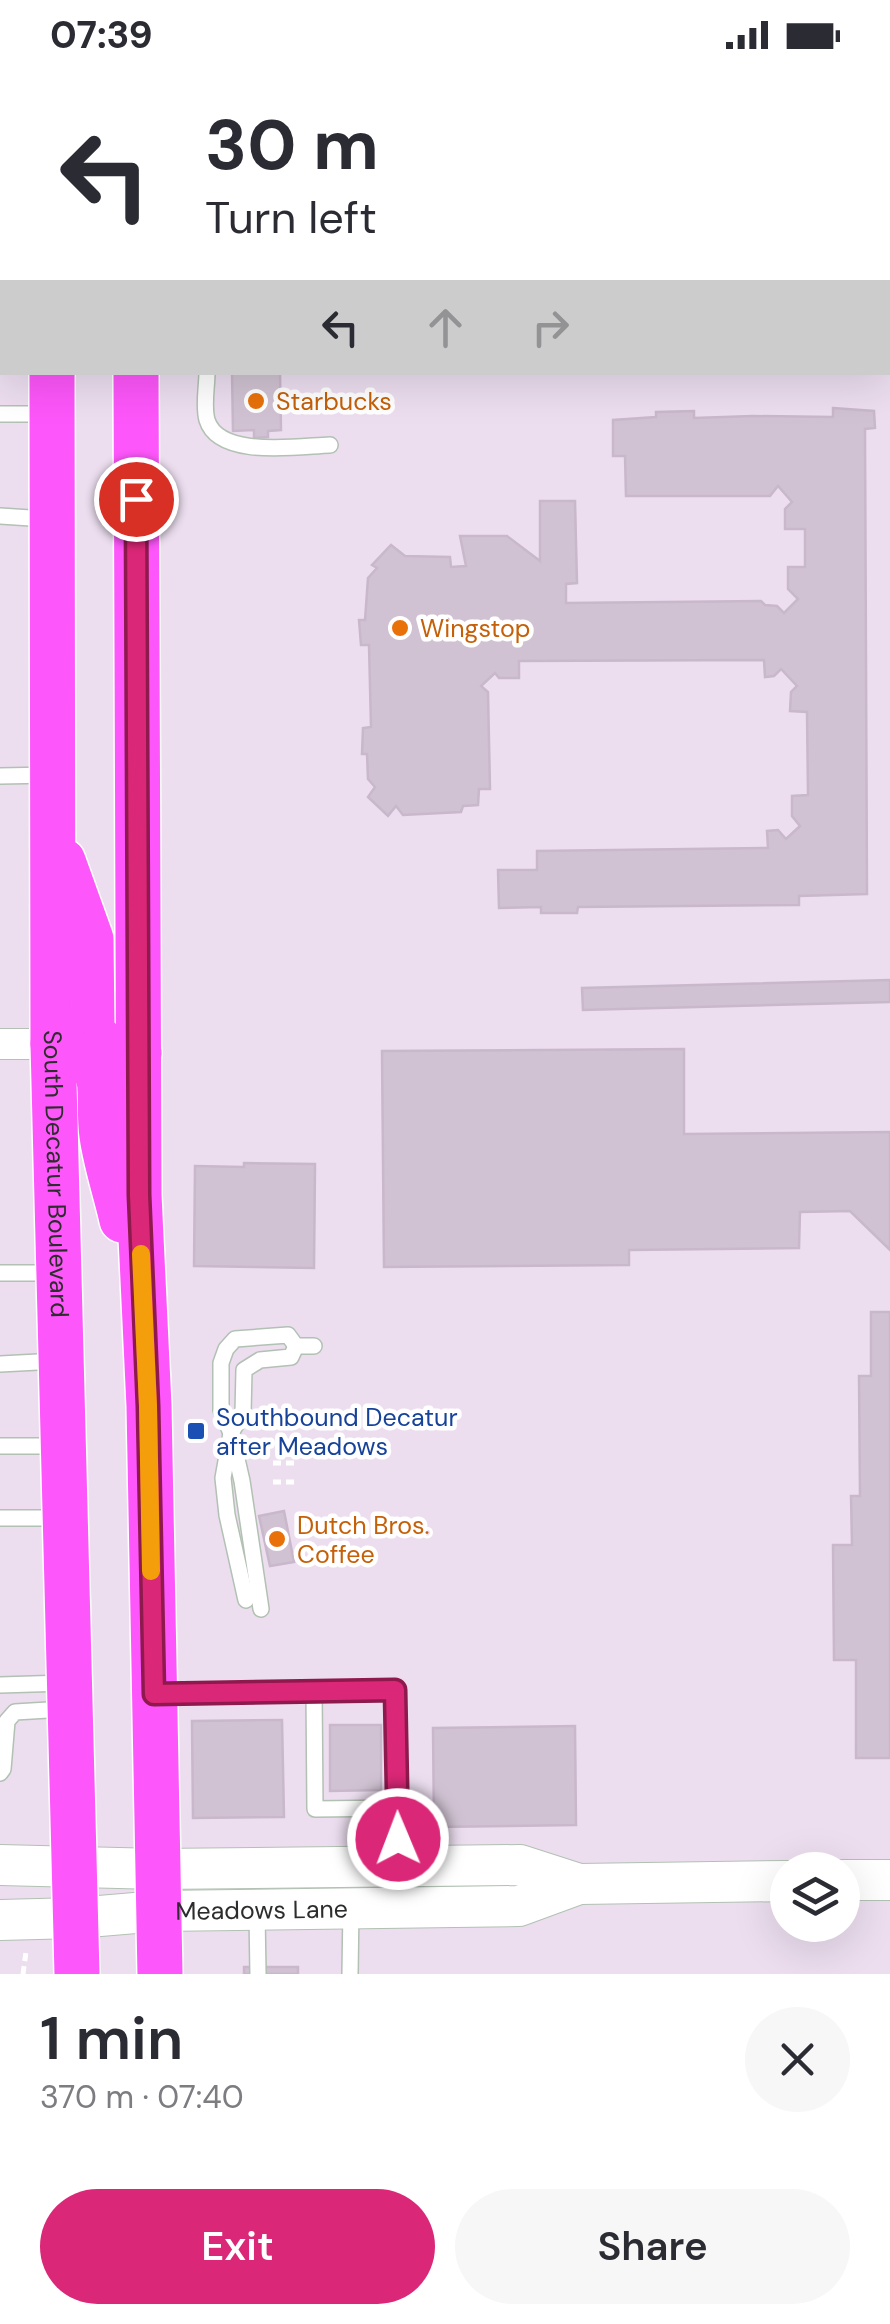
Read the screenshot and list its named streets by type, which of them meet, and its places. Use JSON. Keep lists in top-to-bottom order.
{
  "streets": {
    "main road": ["South Decatur Boulevard"],
    "street": ["Meadows Lane"]
  },
  "crossings": [
    ["South Decatur Boulevard", "Meadows Lane"]
  ],
  "places": {
    "other": ["Starbucks", "Wingstop", "Dutch Bros. Coffee"],
    "transit": ["Southbound Decatur after Meadows"]
  },
  "page": {
    "status": "07:39",
    "turn": ["30 m", "Turn left"],
    "heading": ["1 min", "370 m · 07:40"],
    "buttons": ["Exit", "Share"]
  }
}
